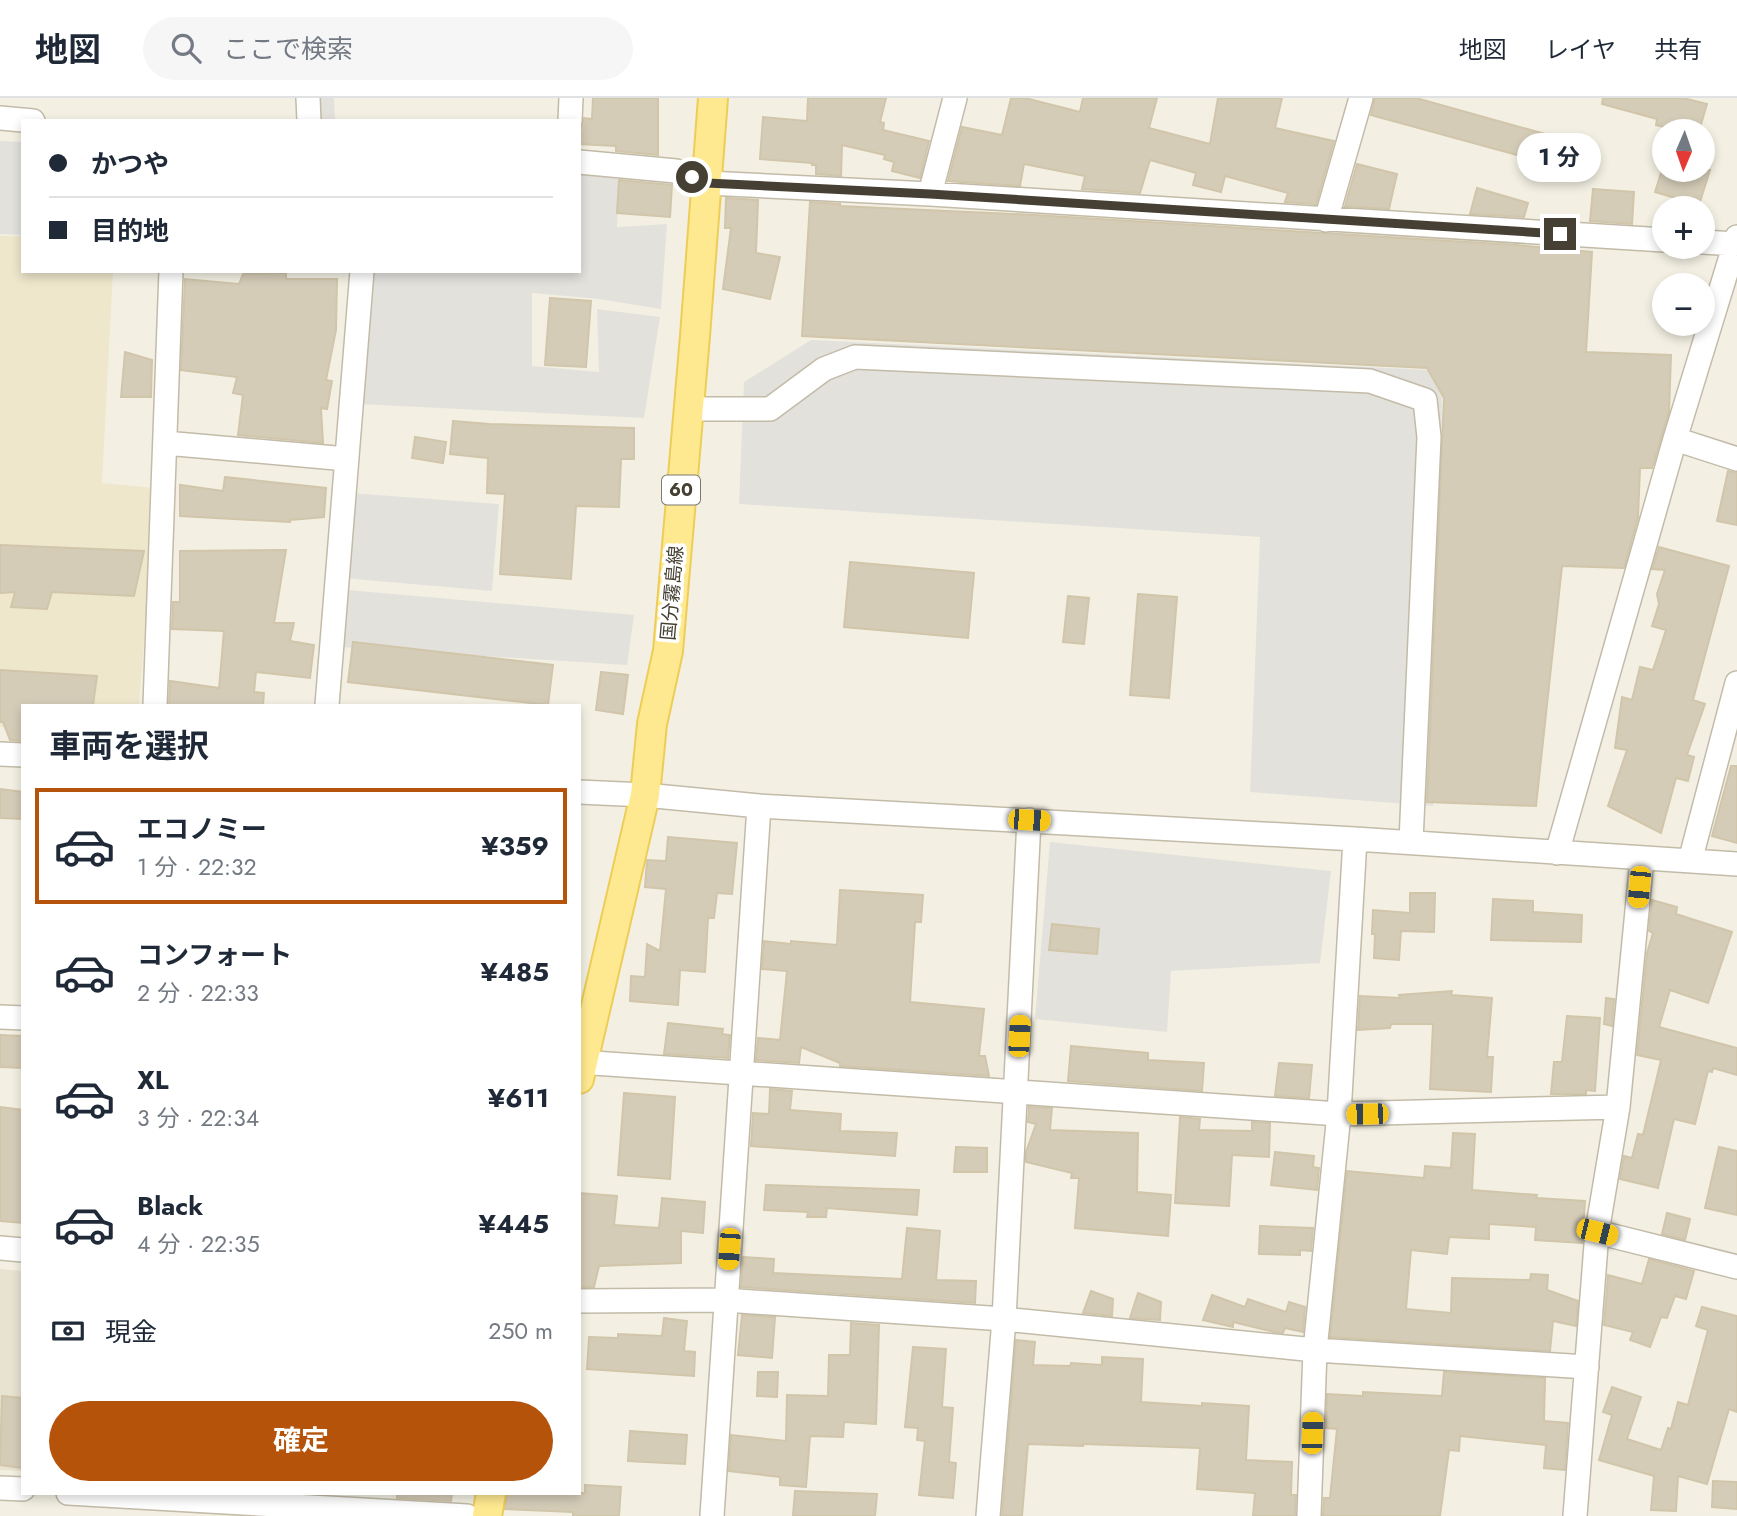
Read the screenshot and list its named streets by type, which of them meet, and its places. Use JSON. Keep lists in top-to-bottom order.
{
  "streets": {
    "main road": ["60", "国分霧島線"]
  },
  "north": "bottom",
  "page": {
    "header": "地図",
    "search": "ここで検索",
    "nav": ["地図", "レイヤ", "共有"],
    "map_buttons": ["+", "−"],
    "banner": ["かつや", "目的地"],
    "bubble": "1 分",
    "heading": "車両を選択",
    "list": [
      {
        "name": "エコノミー",
        "note": "1 分 · 22:32",
        "value": "¥359"
      },
      {
        "name": "コンフォート",
        "note": "2 分 · 22:33",
        "value": "¥485"
      },
      {
        "name": "XL",
        "note": "3 分 · 22:34",
        "value": "¥611"
      },
      {
        "name": "Black",
        "note": "4 分 · 22:35",
        "value": "¥445"
      }
    ],
    "pay": ["現金", "250 m"],
    "buttons": "確定"
  }
}
